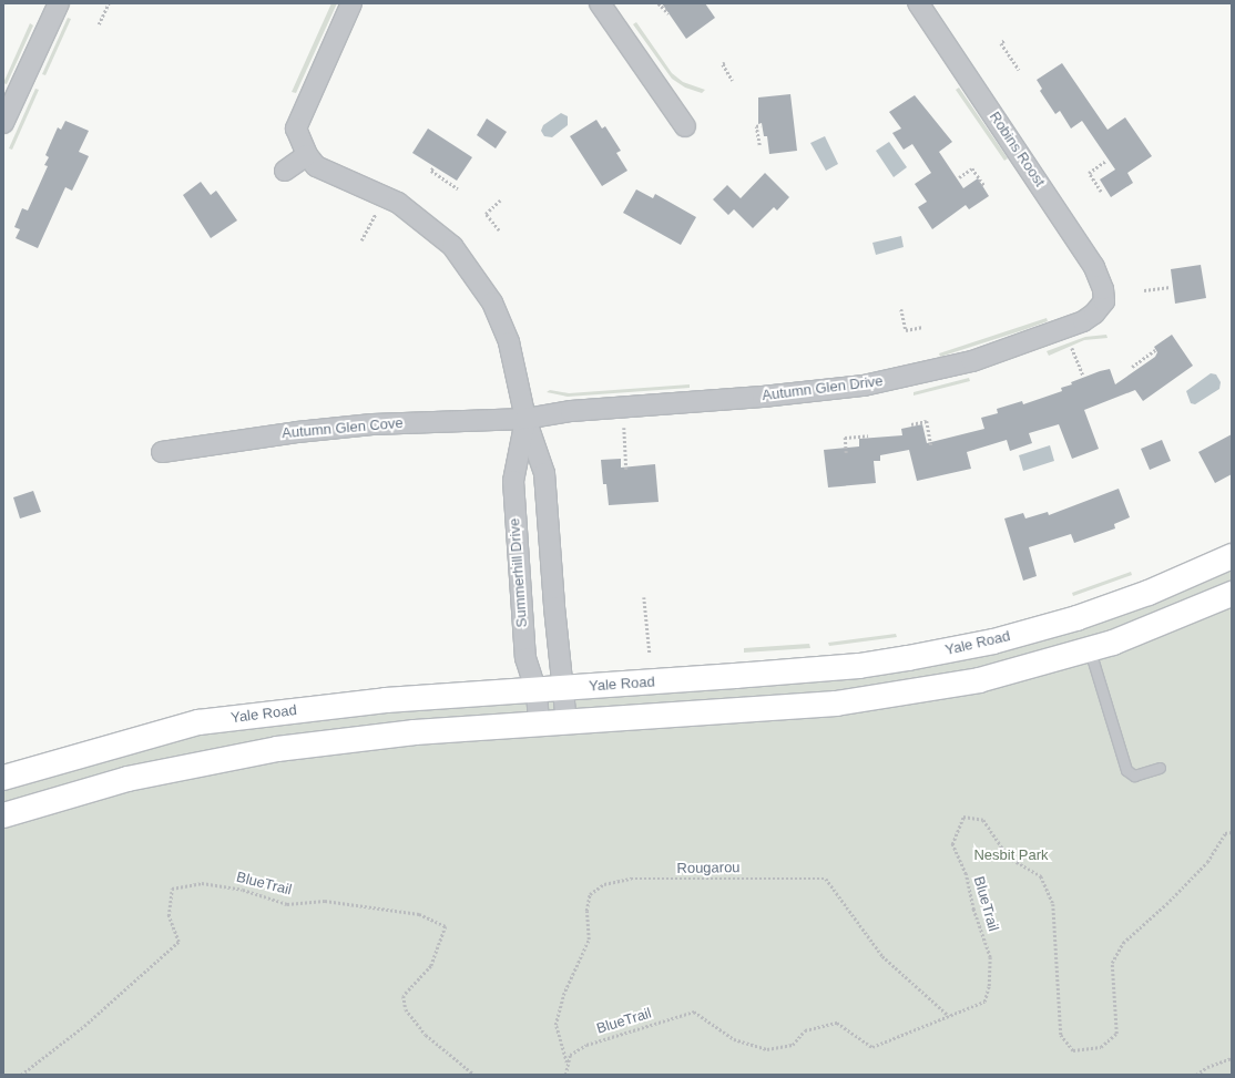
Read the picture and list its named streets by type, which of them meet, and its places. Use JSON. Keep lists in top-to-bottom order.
{
  "streets": {
    "main road": ["Yale Road"],
    "street": [
      "Robins Roost",
      "Autumn Glen Drive",
      "Autumn Glen Cove",
      "Summerhill Drive"
    ],
    "path": ["Rougarou", "BlueTrail"]
  },
  "crossings": [
    ["Robins Roost", "Autumn Glen Drive"],
    ["Autumn Glen Drive", "Autumn Glen Cove"],
    ["Autumn Glen Drive", "Summerhill Drive"],
    ["Autumn Glen Cove", "Summerhill Drive"],
    ["Summerhill Drive", "Yale Road"],
    ["Rougarou", "BlueTrail"]
  ],
  "parks": ["Nesbit Park"]
}
